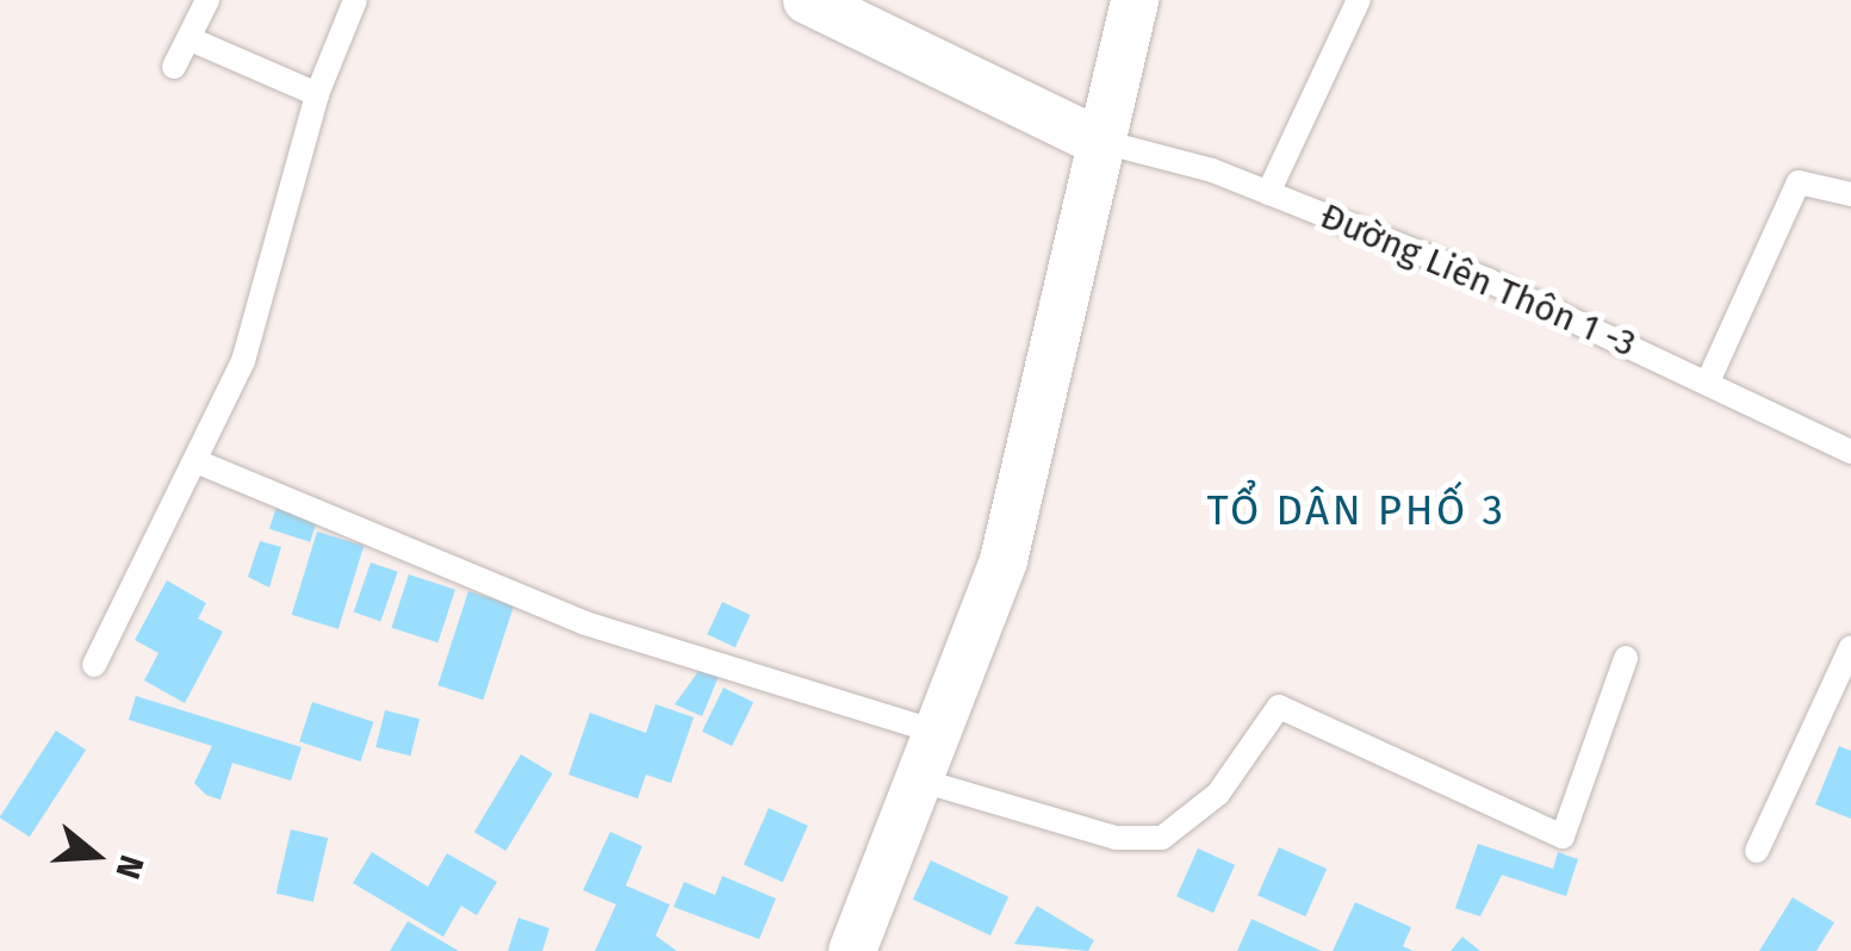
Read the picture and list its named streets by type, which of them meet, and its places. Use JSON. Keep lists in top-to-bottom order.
{
  "streets": {
    "lane": ["Đường Liên Thôn 1 -3"]
  },
  "districts": ["TỔ DÂN PHỐ 3"],
  "north": "right"
}
